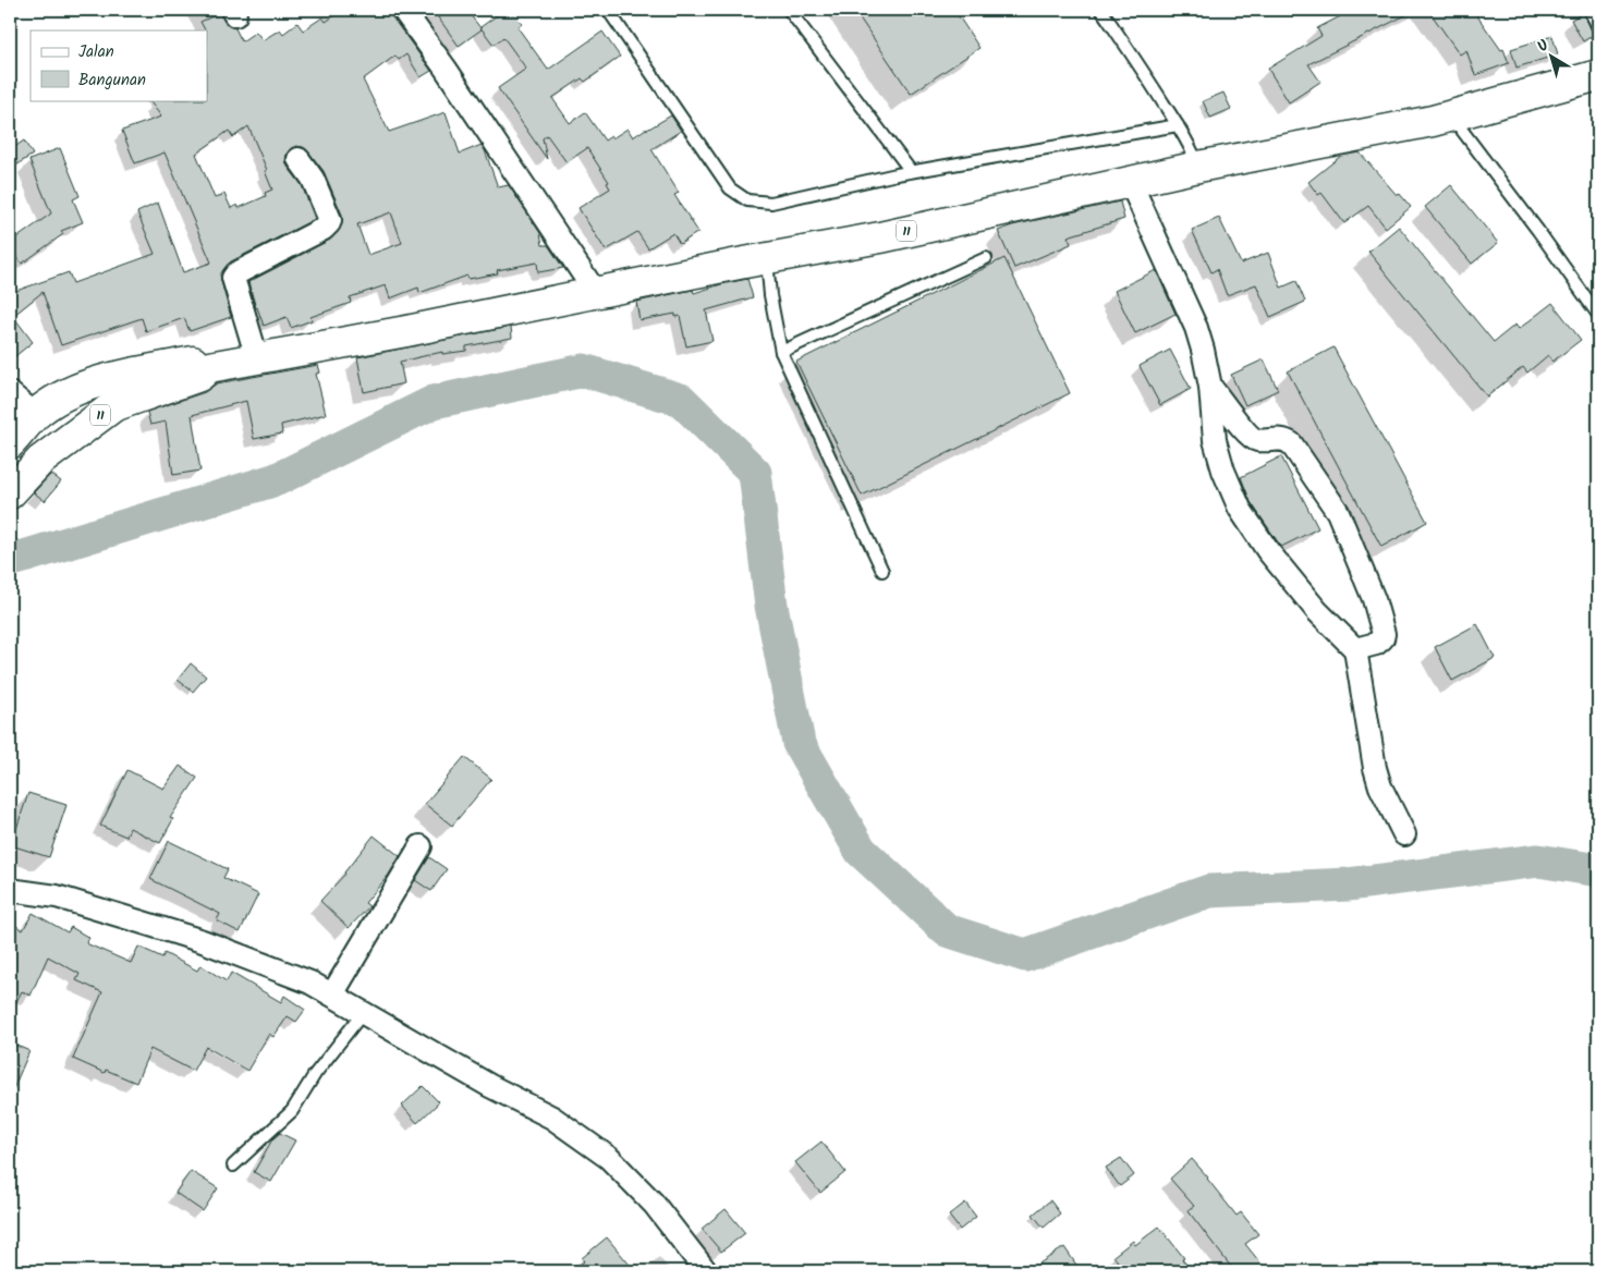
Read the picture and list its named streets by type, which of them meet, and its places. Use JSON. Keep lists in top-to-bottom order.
{
  "streets": {
    "highway": ["11"]
  },
  "legend": ["Jalan", "Bangunan"],
  "north": "top left"
}
